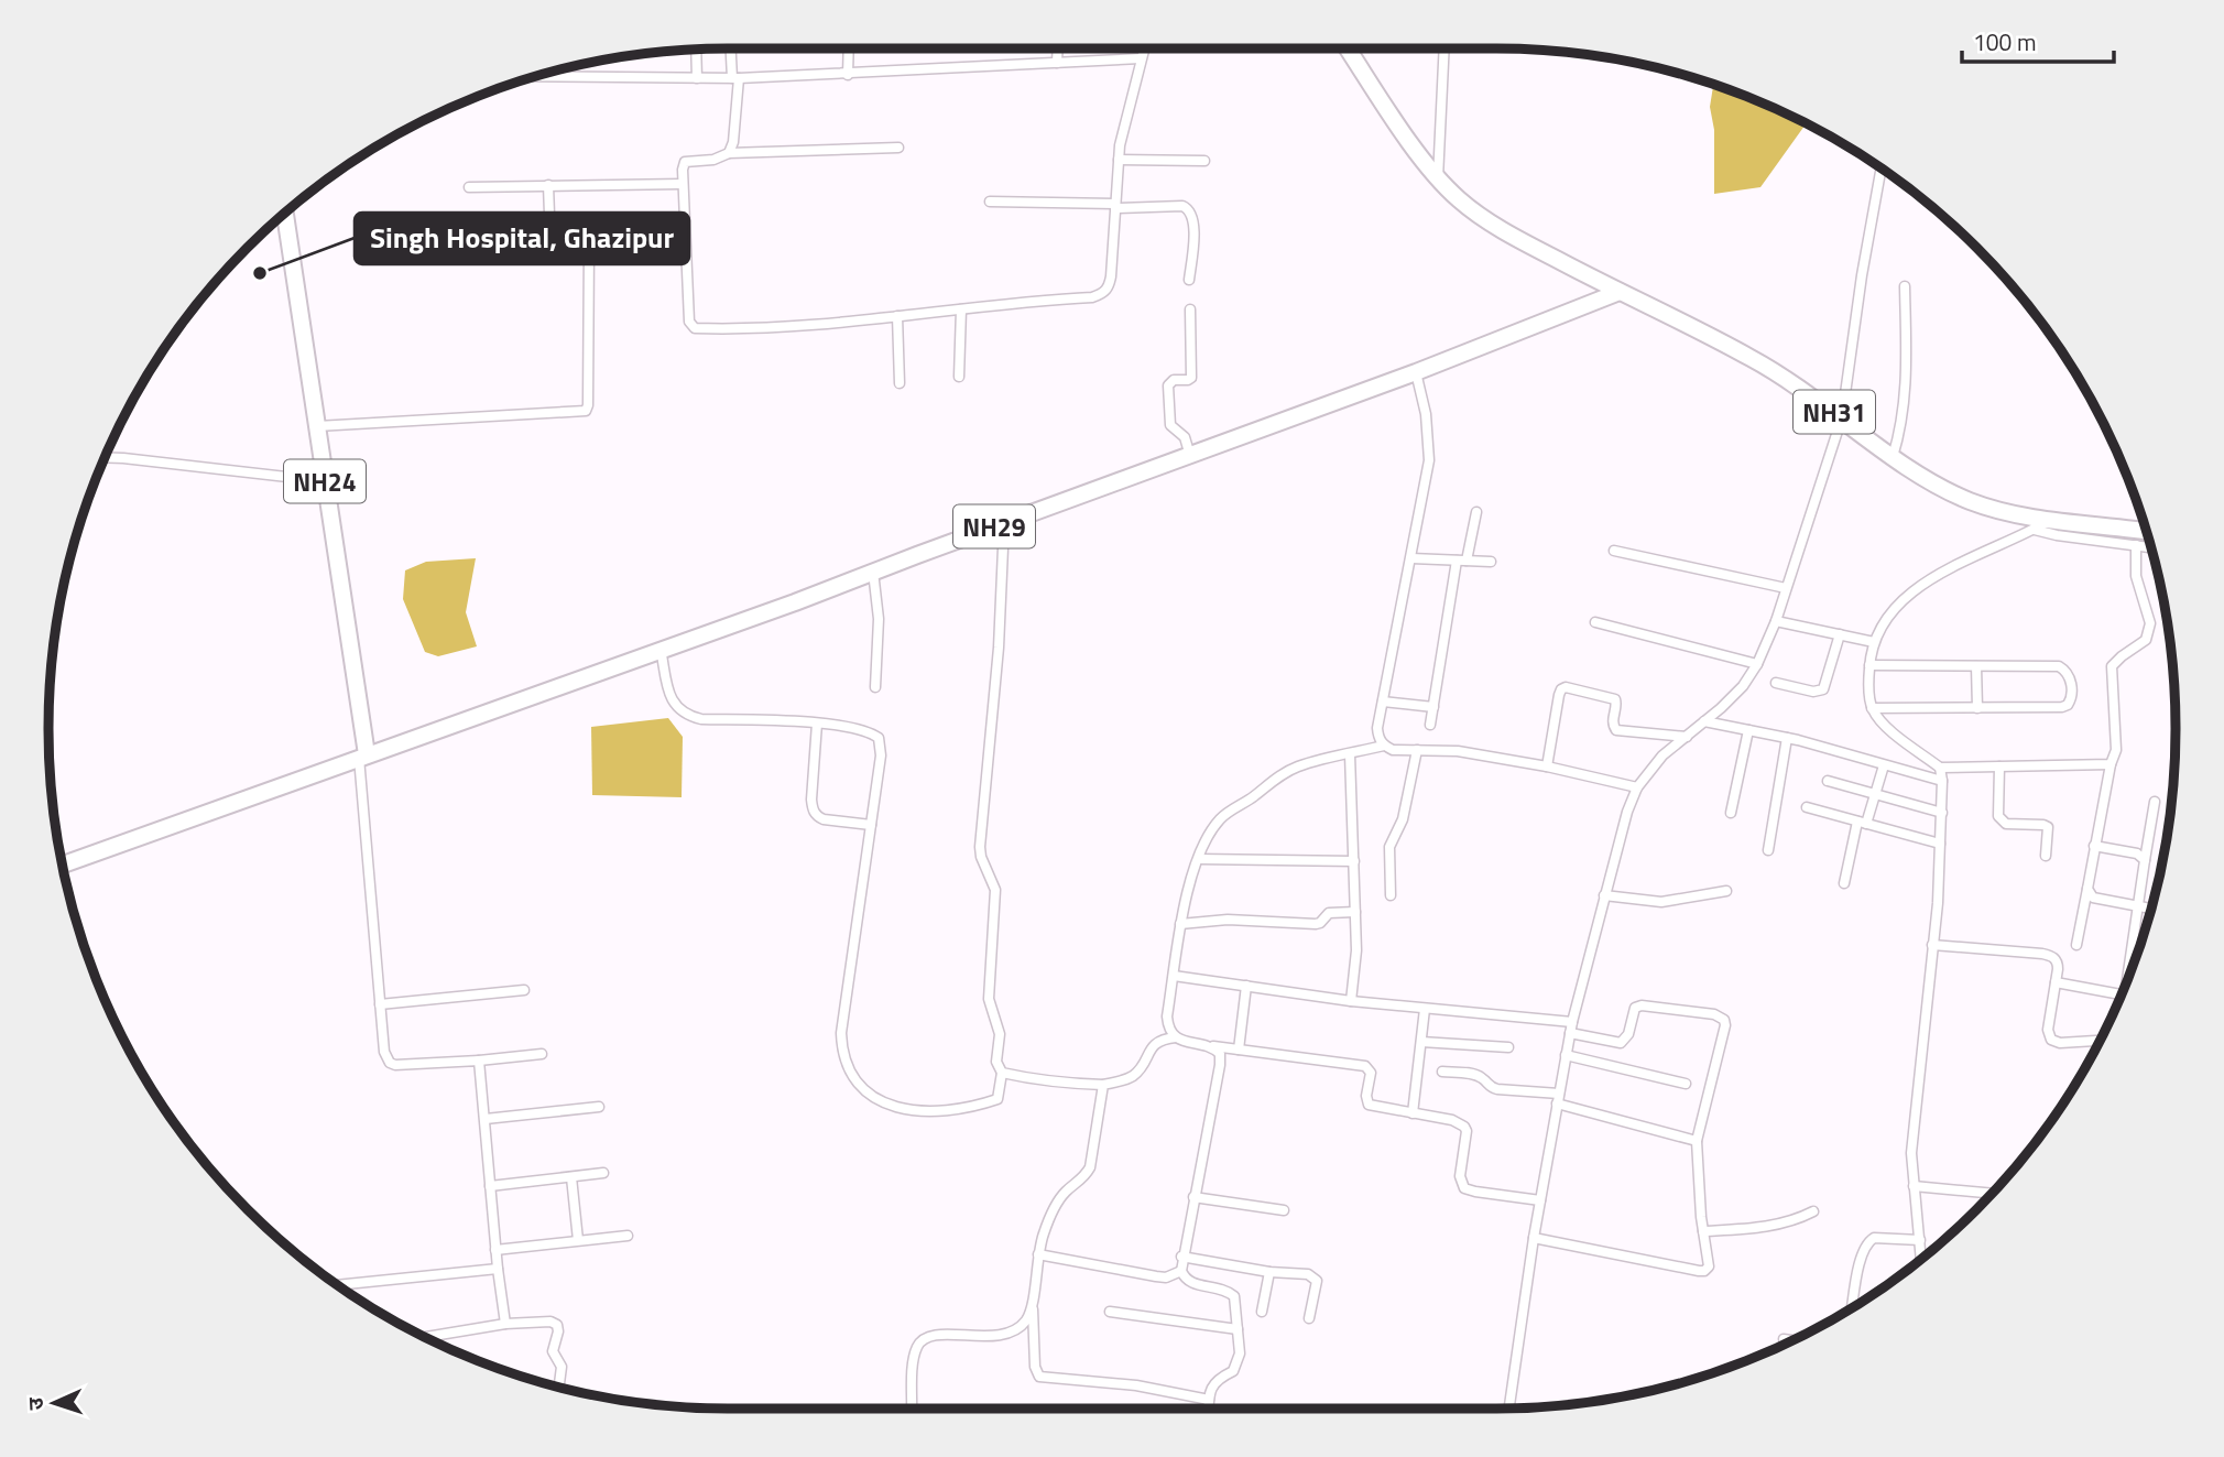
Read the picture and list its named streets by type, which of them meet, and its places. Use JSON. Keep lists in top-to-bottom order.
{
  "streets": {
    "highway": ["NH31", "NH24", "NH29"]
  },
  "crossings": [
    ["NH31", "NH29"],
    ["NH24", "NH29"]
  ],
  "places": ["Singh Hospital, Ghazipur"],
  "scale_bar": "100 m",
  "north": "left"
}
